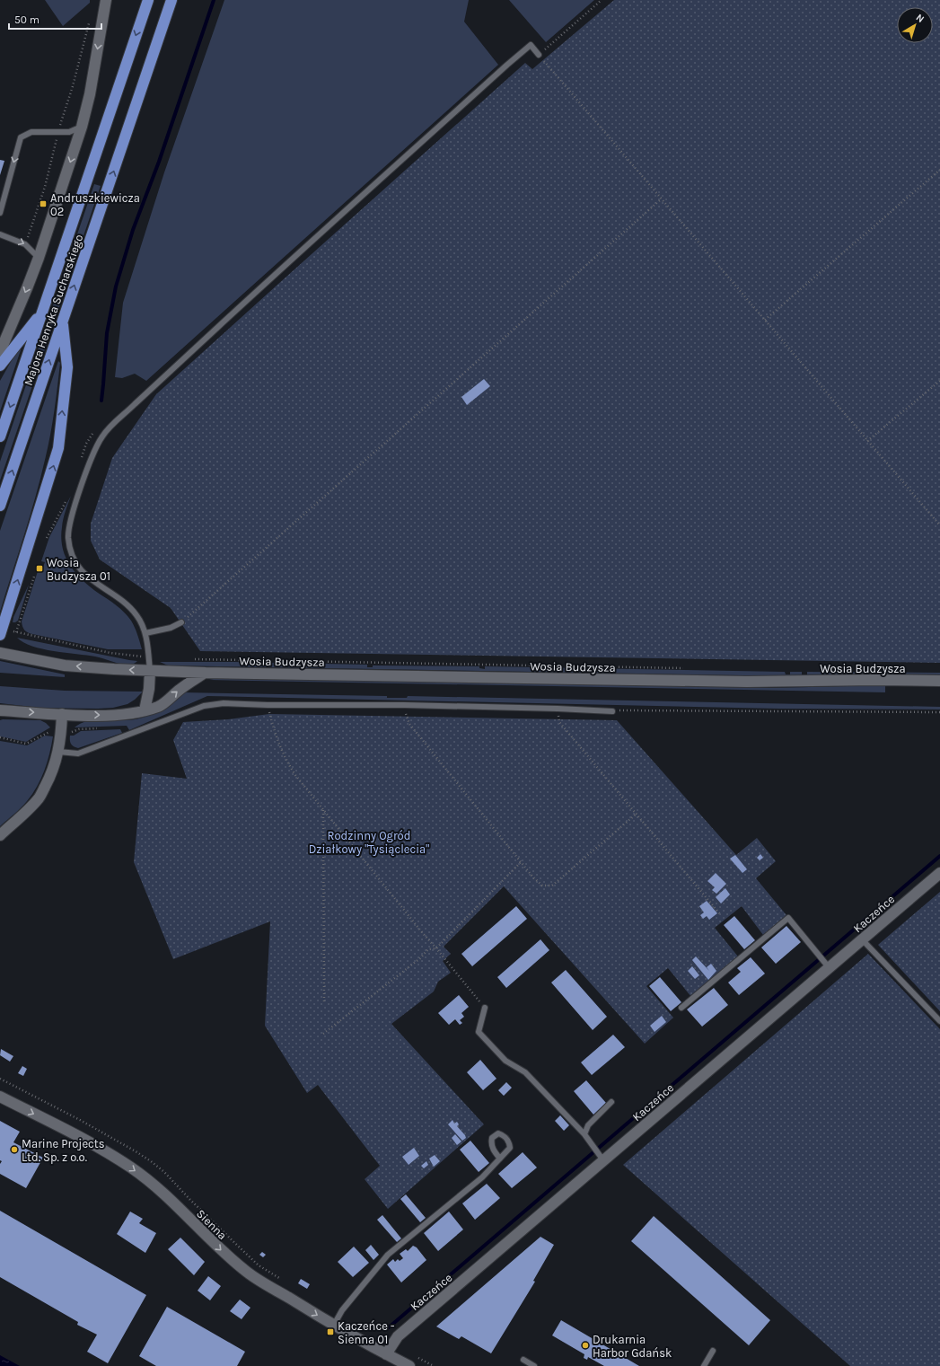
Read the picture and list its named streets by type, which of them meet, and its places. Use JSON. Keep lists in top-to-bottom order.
{
  "streets": {
    "highway": ["Majora Henryka Sucharskiego"],
    "street": ["Wosia Budzysza", "Kaczeńce", "Sienna"]
  },
  "crossings": [
    ["Kaczeńce", "Sienna"]
  ],
  "one_way": ["Sienna"],
  "parks": ["Rodzinny Ogród Działkowy \"Tysiąclecia\""],
  "places": {
    "transit": ["Andruszkiewicza 02", "Wosia Budzysza 01", "Kaczeńce - Sienna 01"],
    "other": ["Marine Projects Ltd. Sp. z o.o.", "Drukarnia Harbor Gdańsk"]
  },
  "scale_bar": "50 m",
  "north": "top right"
}
